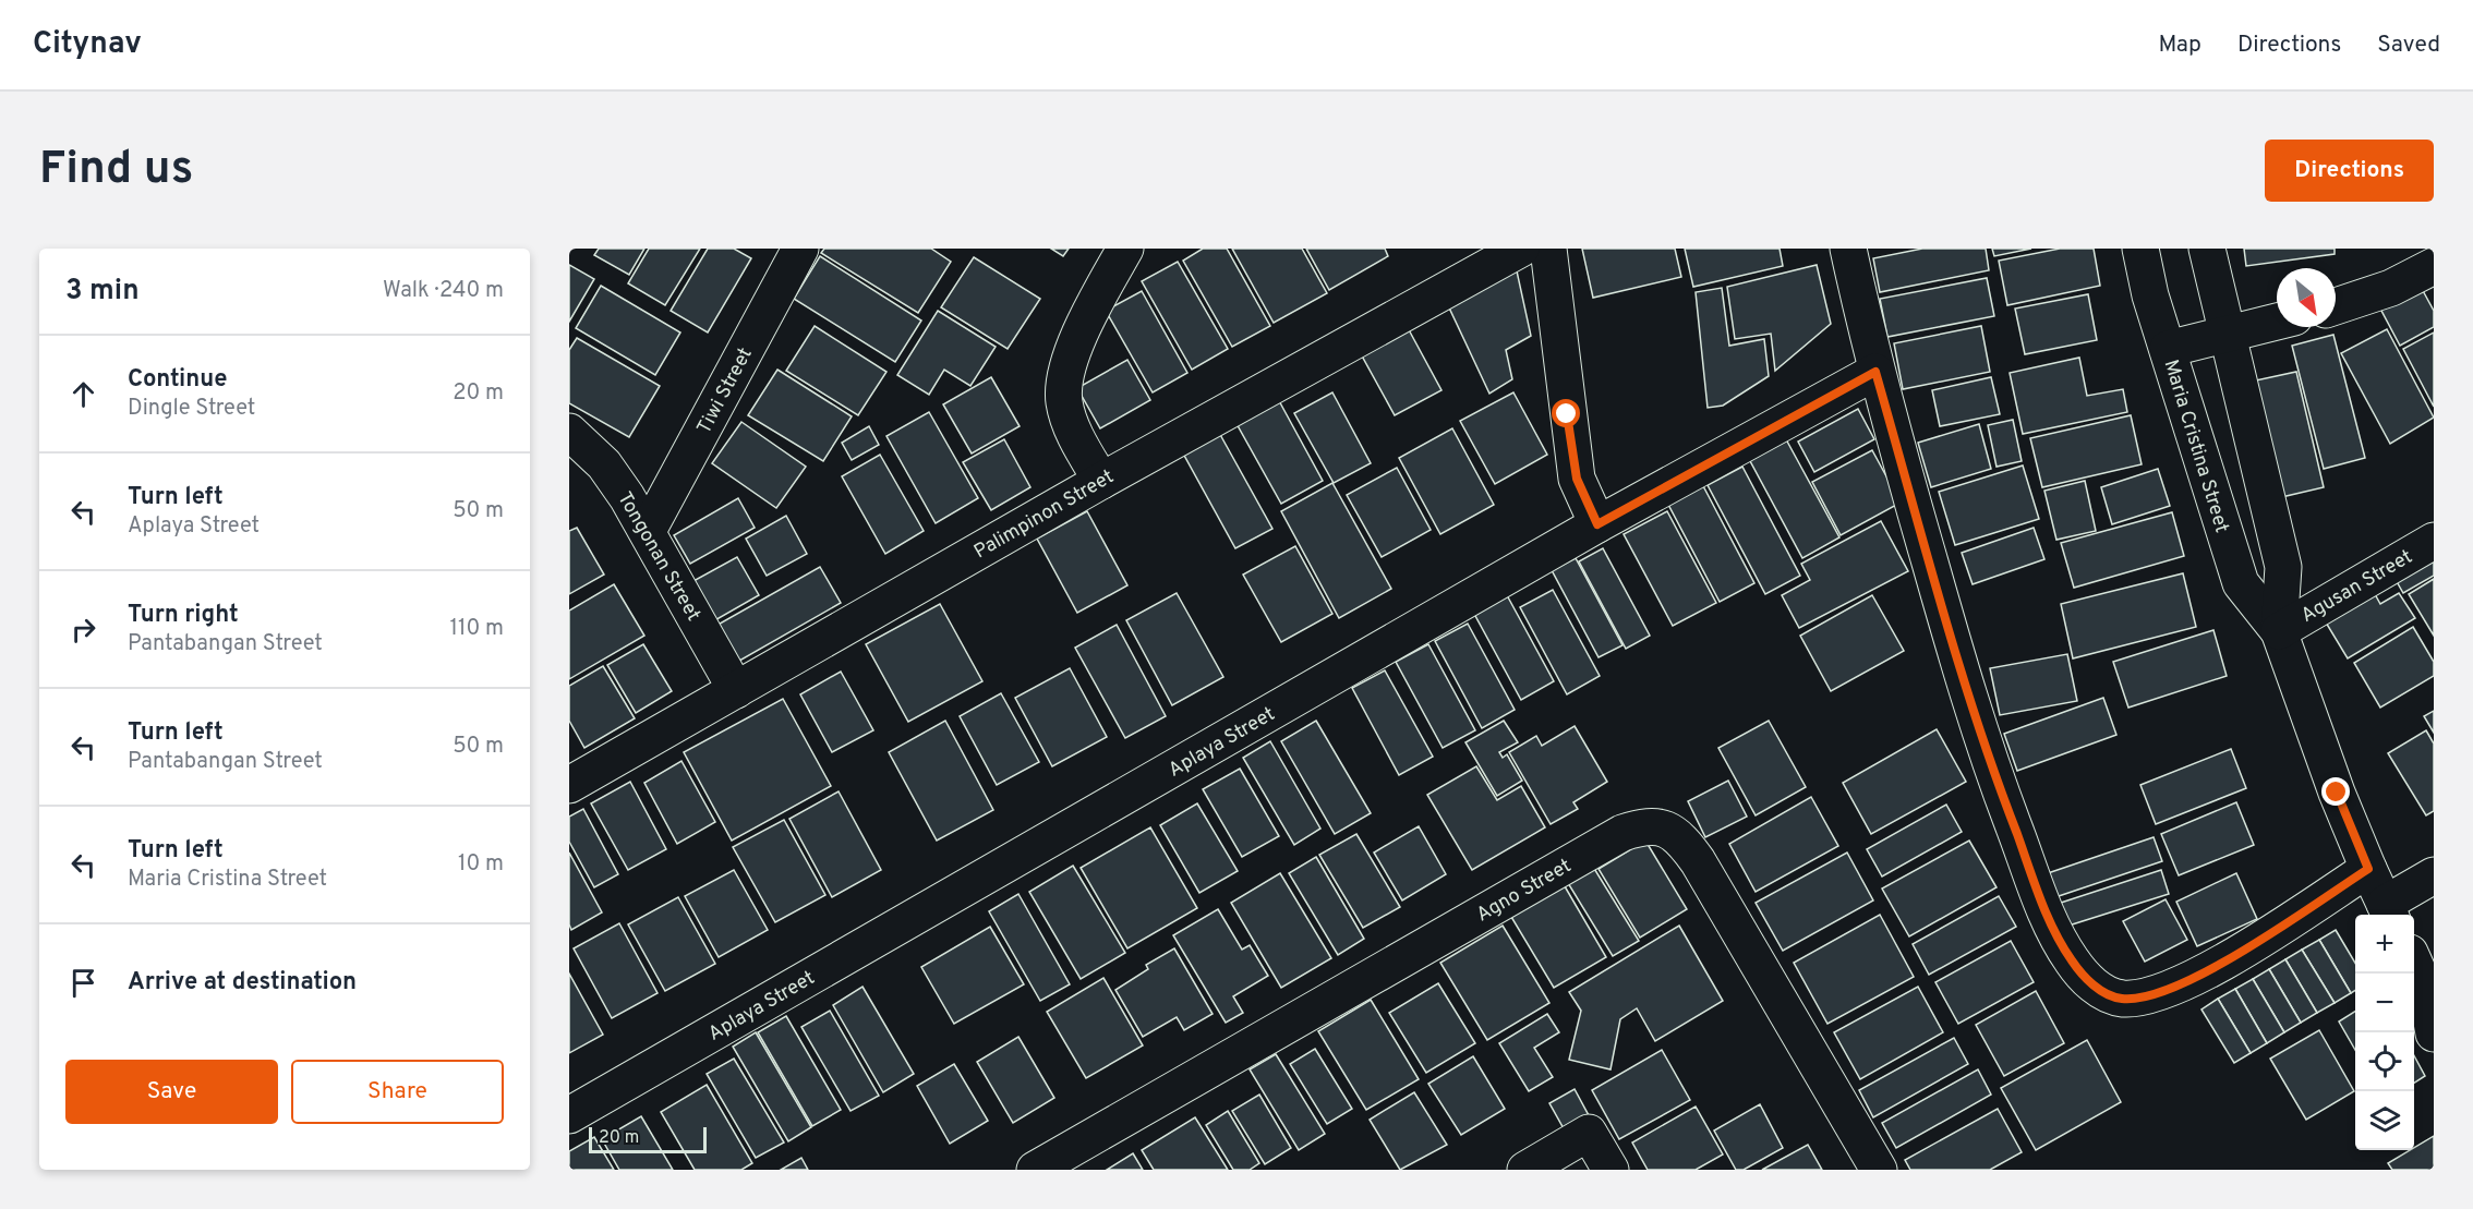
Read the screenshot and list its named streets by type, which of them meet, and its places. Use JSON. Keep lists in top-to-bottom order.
{
  "streets": {
    "street": [
      "Tiwi Street",
      "Maria Cristina Street",
      "Palimpinon Street",
      "Tongonan Street",
      "Agusan Street",
      "Aplaya Street",
      "Agno Street"
    ]
  },
  "crossings": [
    ["Tiwi Street", "Tongonan Street"],
    ["Maria Cristina Street", "Agusan Street"],
    ["Palimpinon Street", "Tongonan Street"]
  ],
  "scale_bar": "20 m",
  "north": "bottom right",
  "page": {
    "header": "Citynav",
    "nav": ["Map", "Directions", "Saved"],
    "buttons": [
      "Directions",
      ["Save", "Share"]
    ],
    "title": "Find us",
    "heading": ["3 min", "Walk · 240 m"],
    "list": [
      ["Continue", "Dingle Street", "20 m"],
      ["Turn left", "Aplaya Street", "50 m"],
      ["Turn right", "Pantabangan Street", "110 m"],
      ["Turn left", "Pantabangan Street", "50 m"],
      ["Turn left", "Maria Cristina Street", "10 m"],
      "Arrive at destination"
    ],
    "map_buttons": ["+", "−"],
    "scale": "20 m"
  }
}
